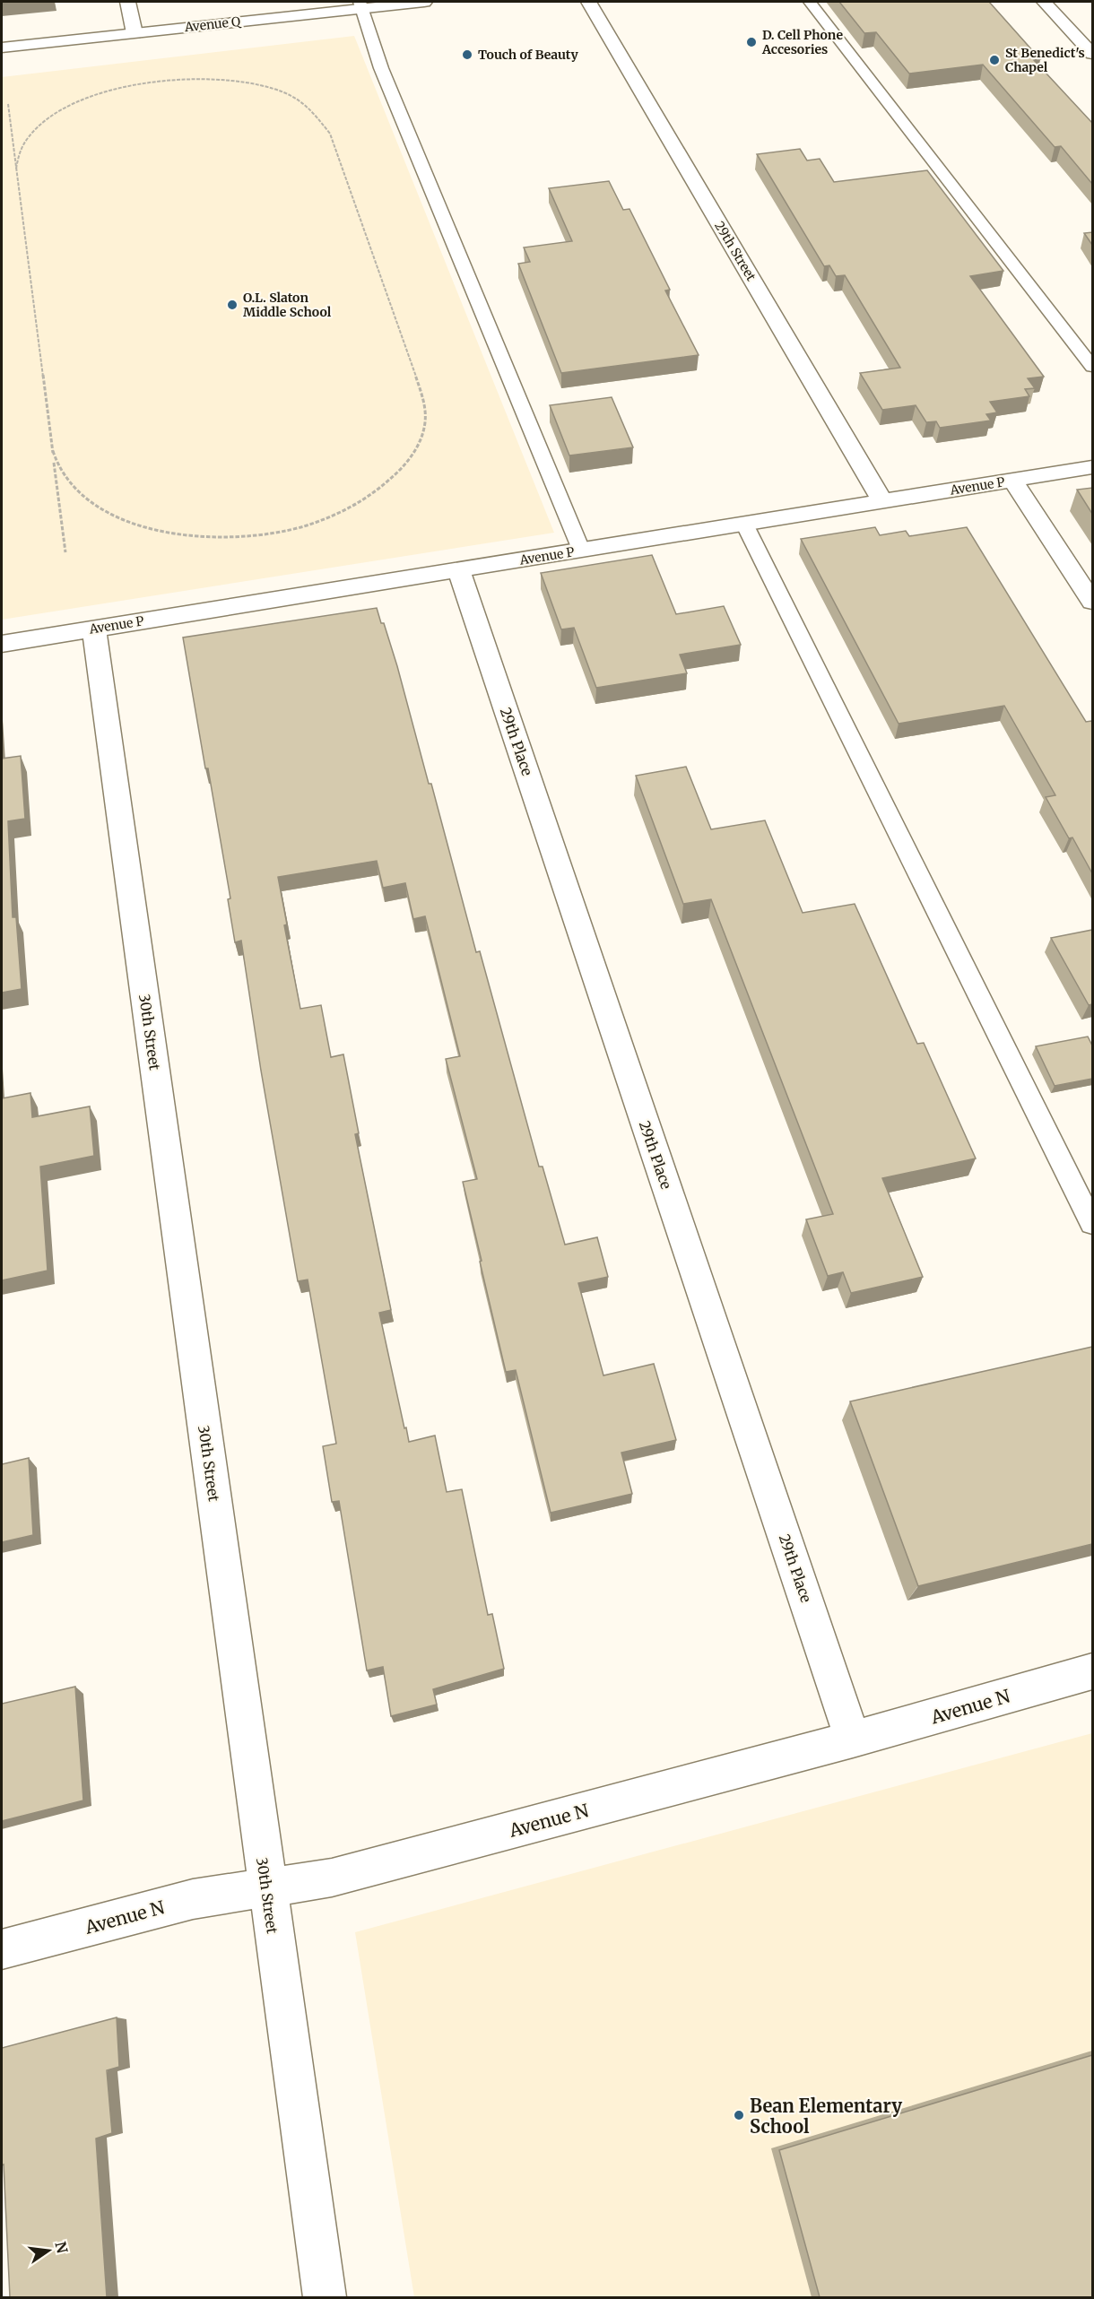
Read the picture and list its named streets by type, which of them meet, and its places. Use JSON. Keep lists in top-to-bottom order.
{
  "streets": {
    "main road": [
      "Avenue Q",
      "29th Street",
      "Avenue P",
      "29th Place",
      "30th Street",
      "Avenue N"
    ]
  },
  "crossings": [
    ["29th Street", "Avenue P"],
    ["Avenue P", "29th Place"],
    ["Avenue P", "30th Street"],
    ["29th Place", "Avenue N"],
    ["30th Street", "Avenue N"]
  ],
  "places": [
    "D. Cell Phone Accesories",
    "Touch of Beauty",
    "St Benedict's Chapel",
    "O.L. Slaton Middle School",
    "Bean Elementary School"
  ],
  "north": "right"
}
